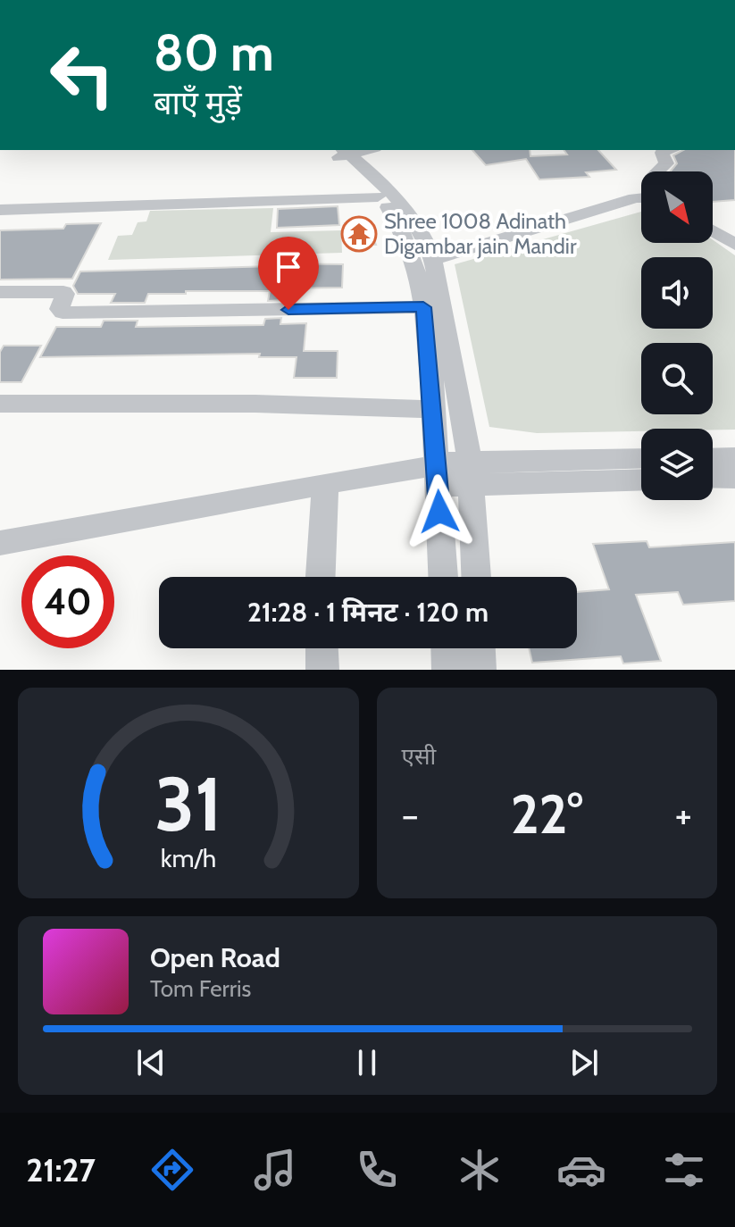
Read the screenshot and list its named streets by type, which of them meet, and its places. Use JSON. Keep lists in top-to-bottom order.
{
  "places": {
    "temple": ["Shree 1008 Adinath Digambar jain Mandir"]
  },
  "north": "bottom right",
  "page": {
    "turn": ["80 m", "बाएँ मुड़ें"],
    "limit": "40",
    "trip": "21:28 · 1 मिनट · 120 m",
    "tile": "एसी",
    "heat": ["−", "22°", "+"],
    "song": ["Open Road", "Tom Ferris"],
    "tabs": "21:27",
    "gauge": ["31", "km/h"]
  }
}
